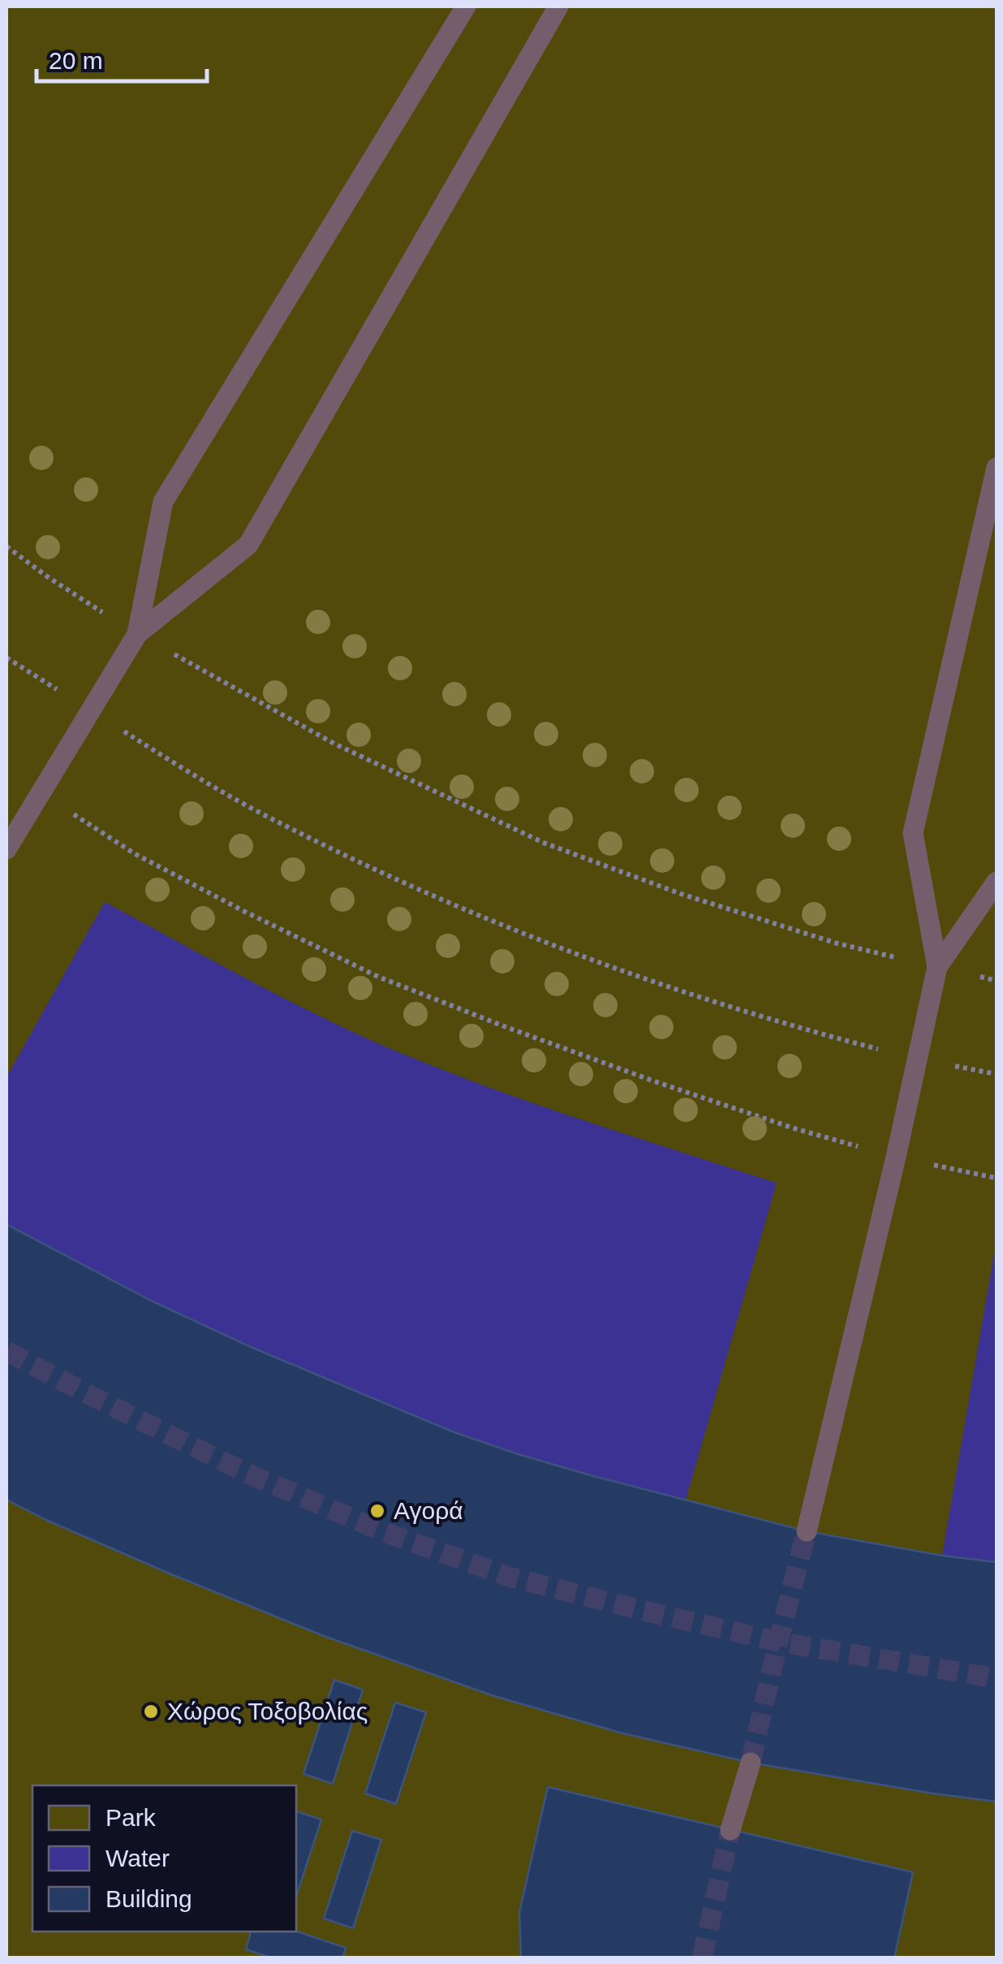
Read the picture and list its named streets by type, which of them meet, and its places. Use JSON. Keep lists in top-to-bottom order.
{
  "places": ["Αγορά", "Χώρος Τοξοβολίας"],
  "legend": ["Park", "Water", "Building"],
  "scale_bar": "20 m"
}
